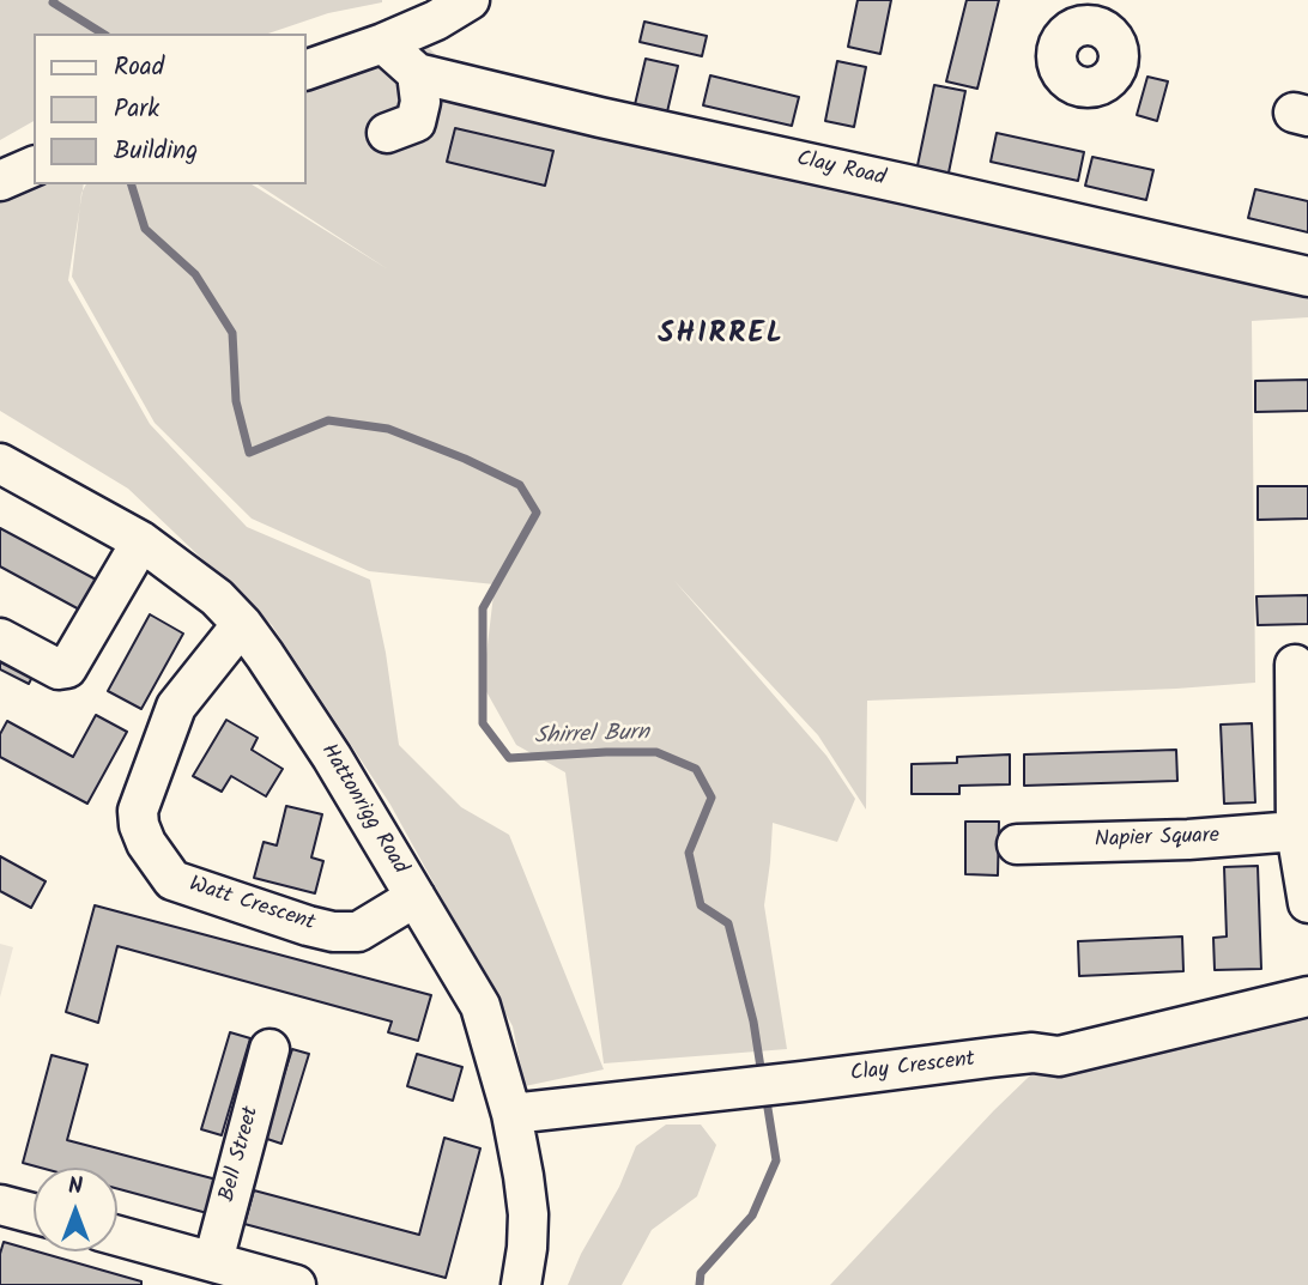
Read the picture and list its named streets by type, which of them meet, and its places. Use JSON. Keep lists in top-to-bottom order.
{
  "streets": {
    "street": [
      "Clay Road",
      "Hattonrigg Road",
      "Napier Square",
      "Watt Crescent",
      "Clay Crescent",
      "Bell Street"
    ]
  },
  "crossings": [
    ["Hattonrigg Road", "Watt Crescent"],
    ["Hattonrigg Road", "Clay Crescent"]
  ],
  "districts": ["SHIRREL"],
  "water": ["Shirrel Burn"],
  "legend": ["Road", "Park", "Building"],
  "north": "top"
}
